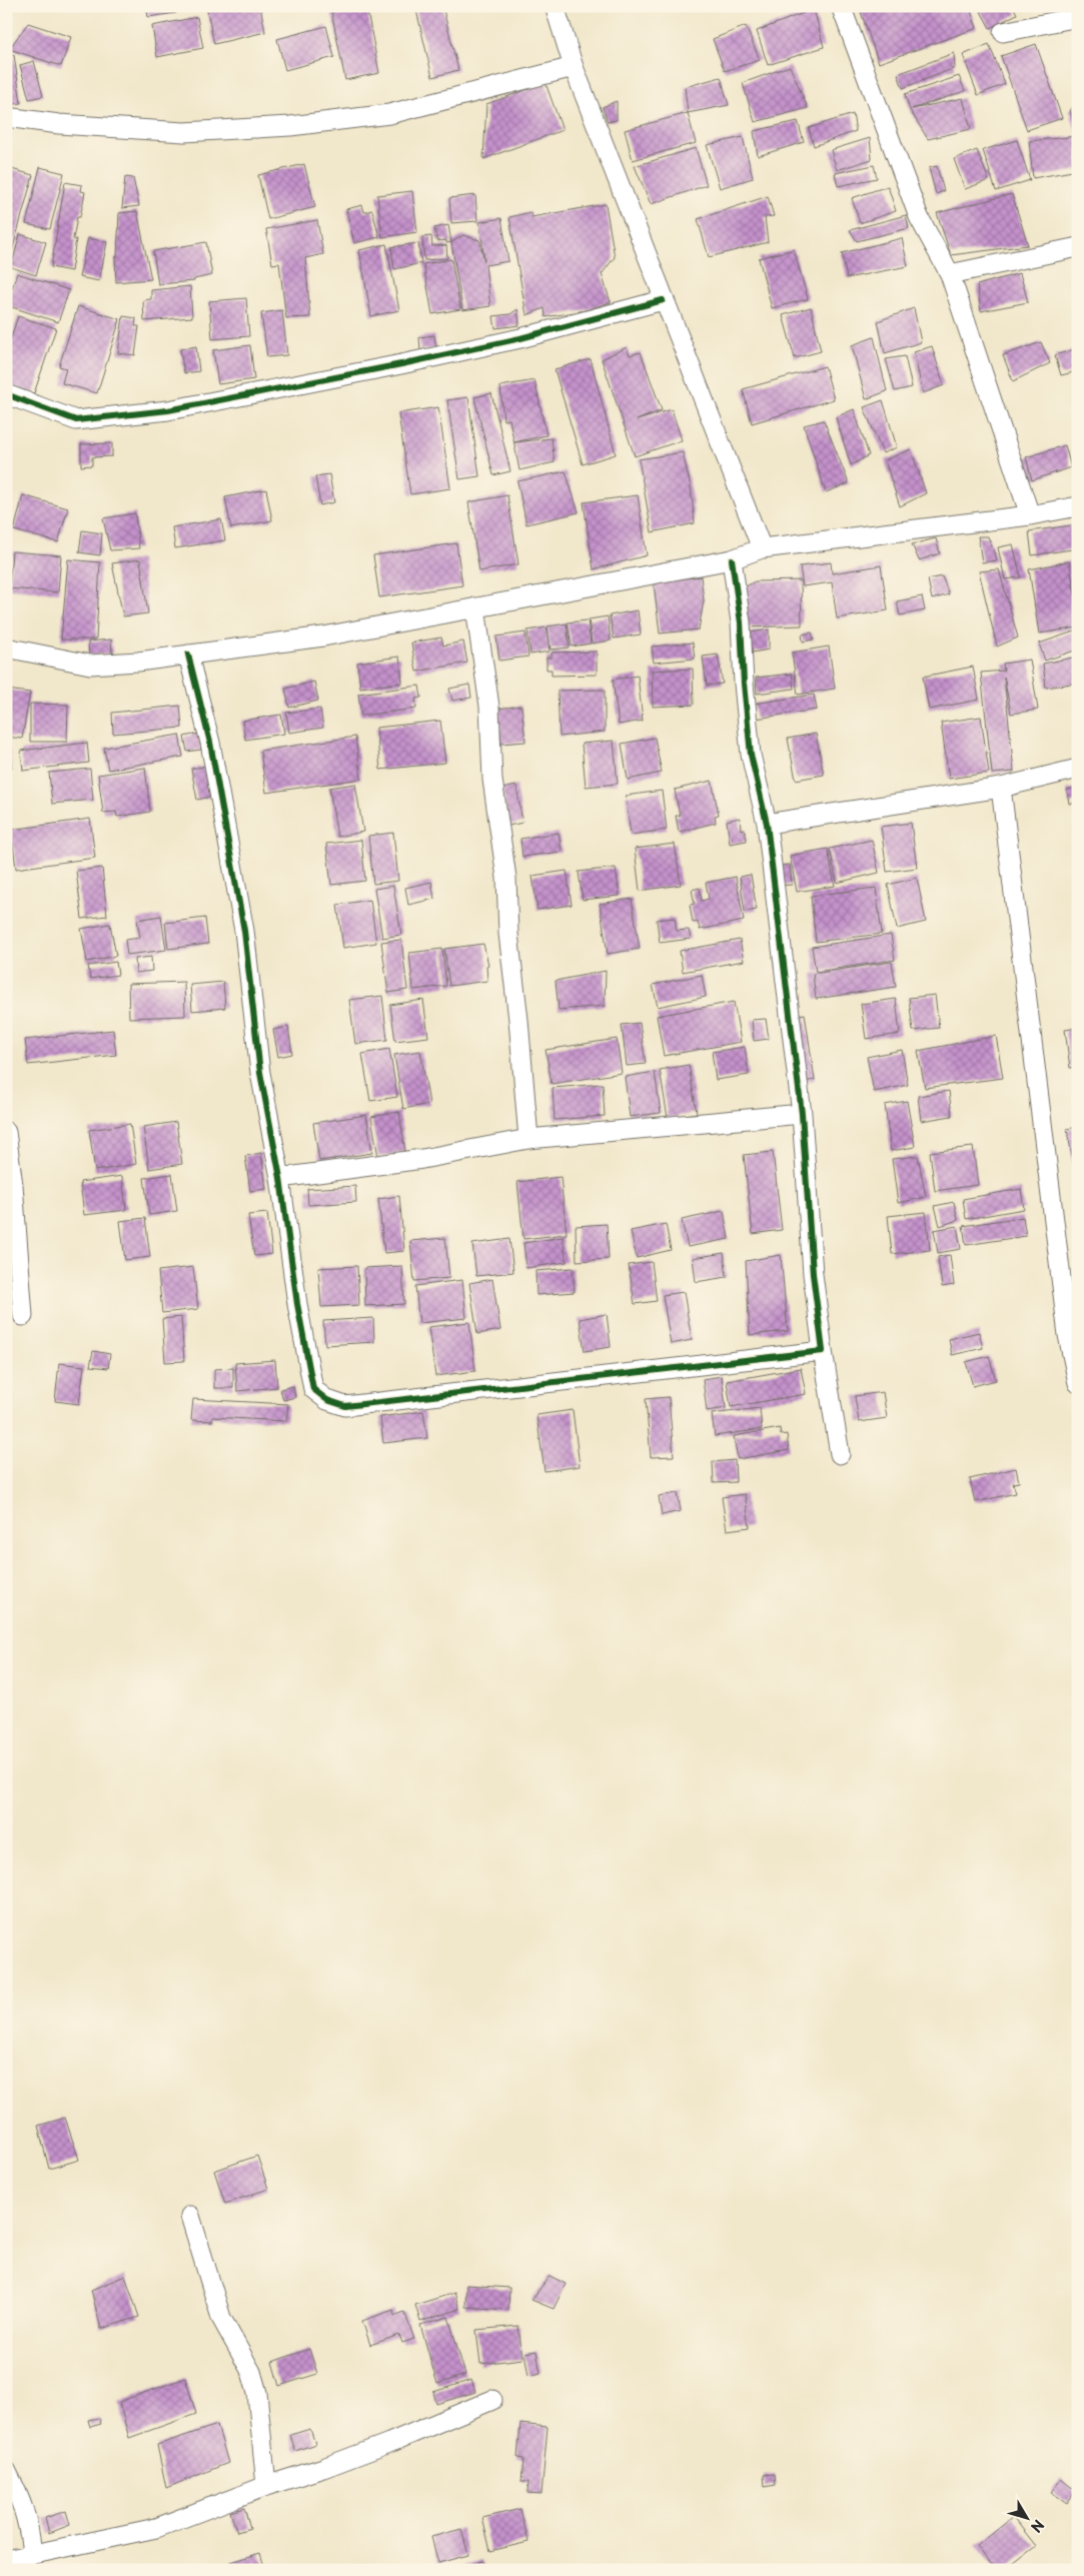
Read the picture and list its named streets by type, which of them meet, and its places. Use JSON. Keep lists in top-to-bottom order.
{
  "north": "bottom right"
}
